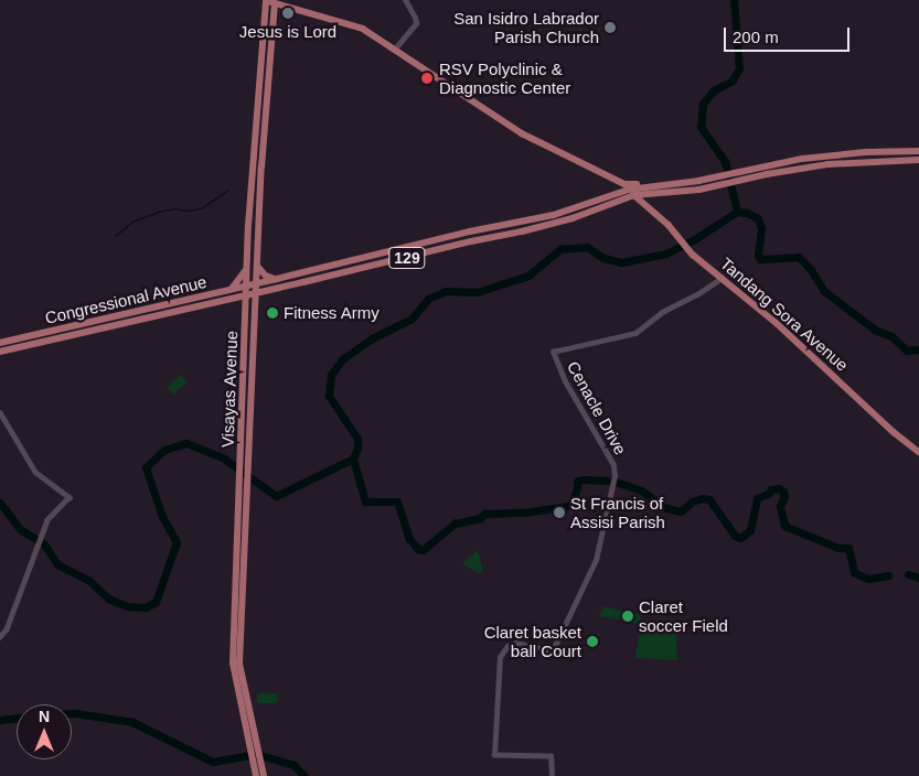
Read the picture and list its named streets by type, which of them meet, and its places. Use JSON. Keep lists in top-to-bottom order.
{
  "streets": {
    "main road": [
      "129",
      "Congressional Avenue",
      "Tandang Sora Avenue",
      "Visayas Avenue"
    ],
    "street": ["Cenacle Drive"]
  },
  "crossings": [
    ["129", "Congressional Avenue"],
    ["129", "Tandang Sora Avenue"],
    ["129", "Visayas Avenue"],
    ["Congressional Avenue", "Visayas Avenue"],
    ["Tandang Sora Avenue", "Cenacle Drive"]
  ],
  "places": [
    "Jesus is Lord",
    "San Isidro Labrador Parish Church",
    "RSV Polyclinic & Diagnostic Center",
    "Fitness Army",
    "St Francis of Assisi Parish",
    "Claret soccer Field",
    "Claret basket ball Court"
  ],
  "scale_bar": "200 m",
  "north": "top"
}
